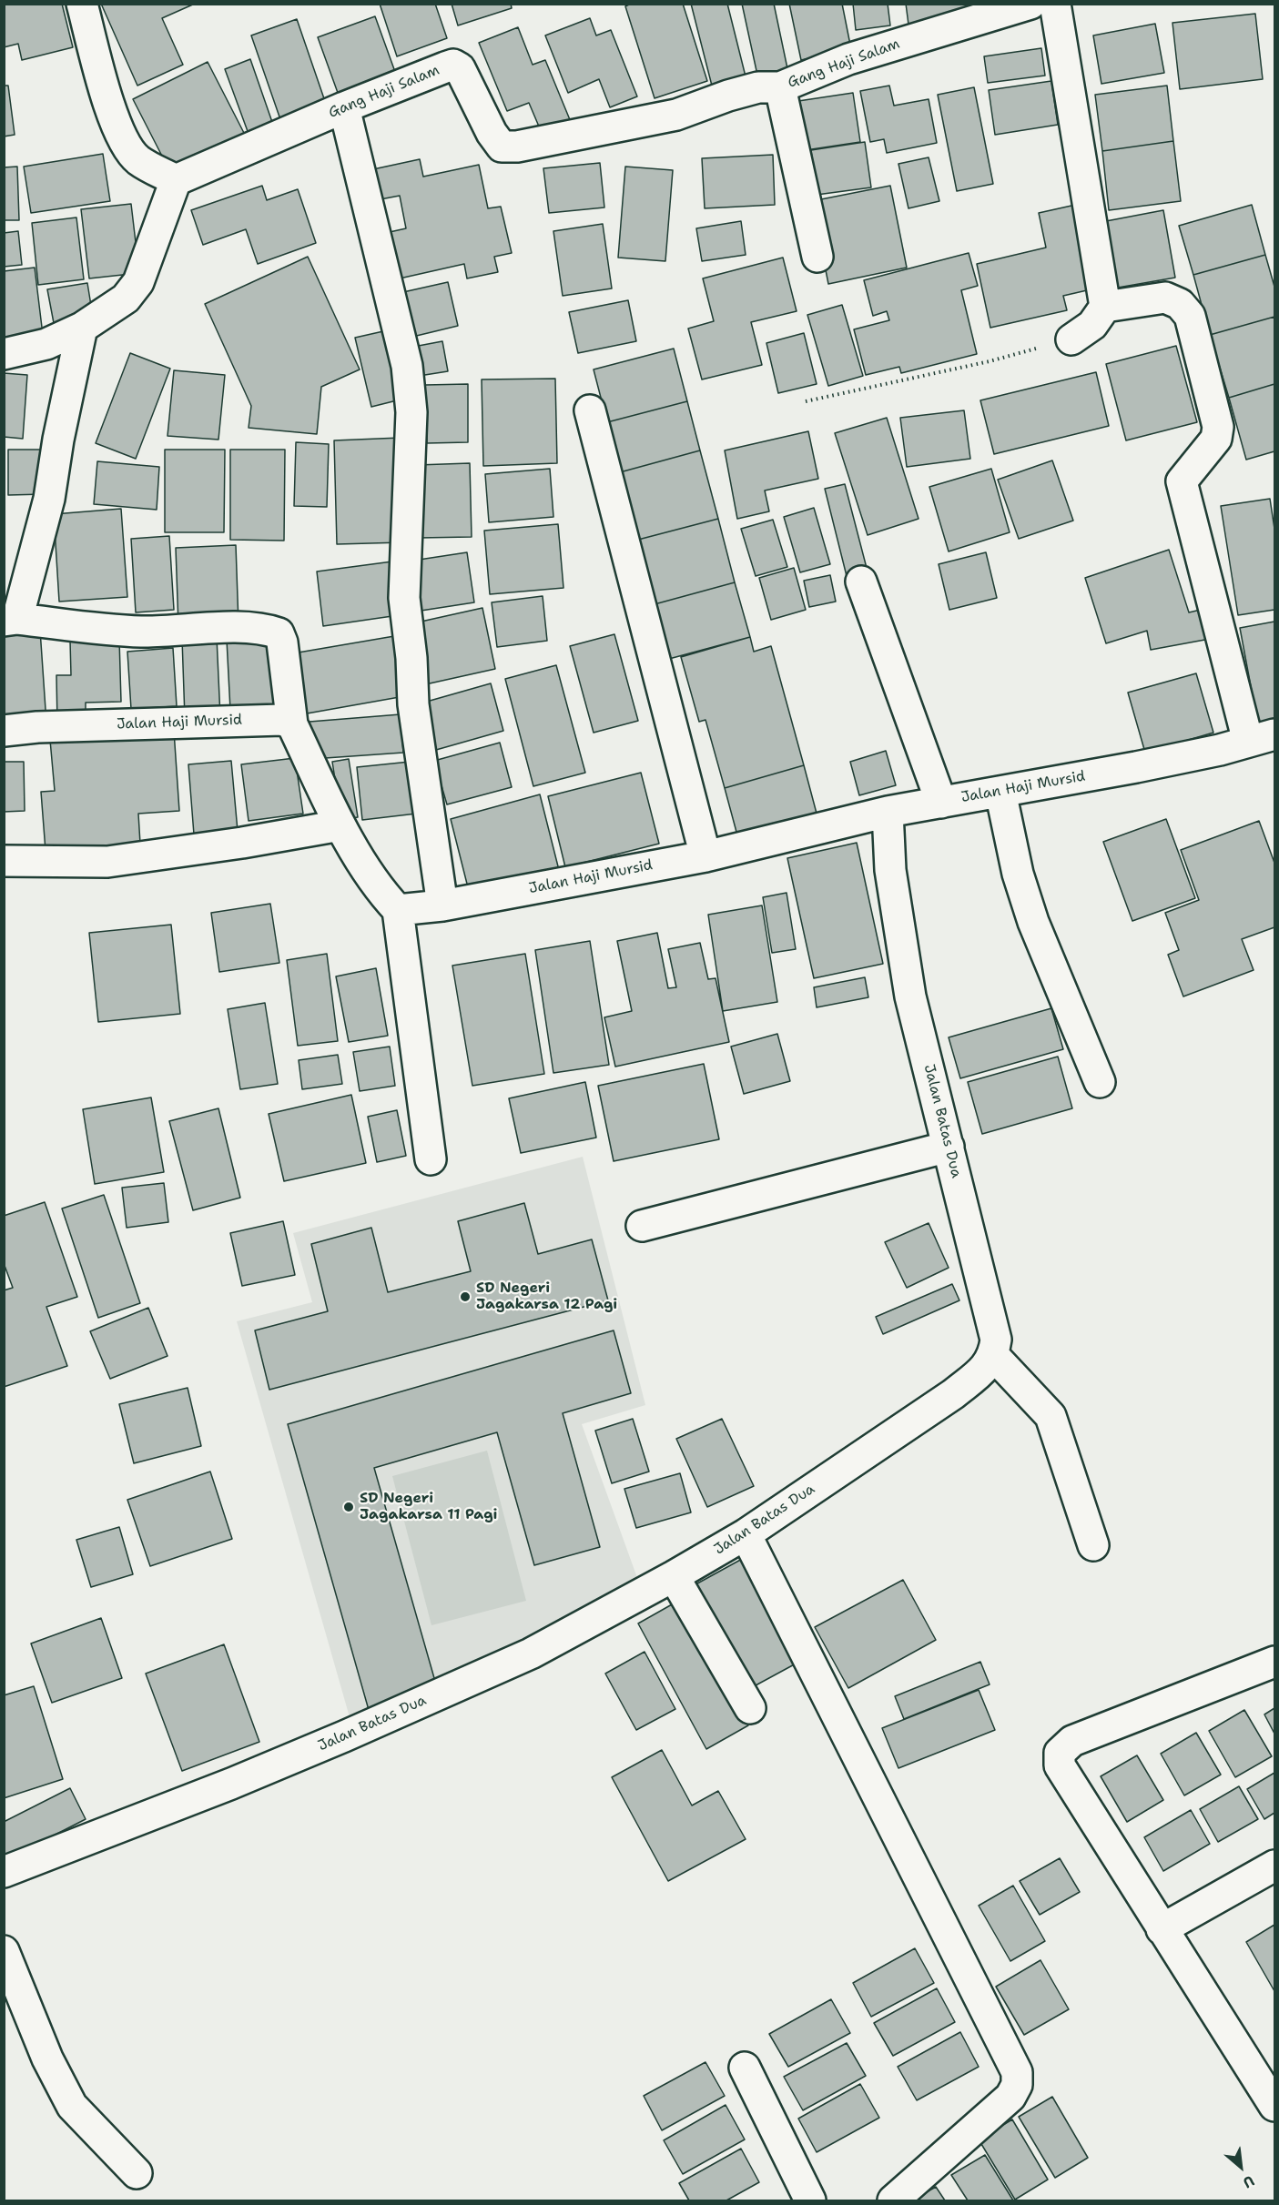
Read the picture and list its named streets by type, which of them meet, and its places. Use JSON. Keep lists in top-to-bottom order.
{
  "streets": {
    "street": ["Gang Haji Salam", "Jalan Haji Mursid", "Jalan Batas Dua"]
  },
  "crossings": [
    ["Jalan Haji Mursid", "Jalan Batas Dua"]
  ],
  "places": ["SD Negeri Jagakarsa 12 Pagi", "SD Negeri Jagakarsa 11 Pagi"],
  "north": "bottom right"
}
